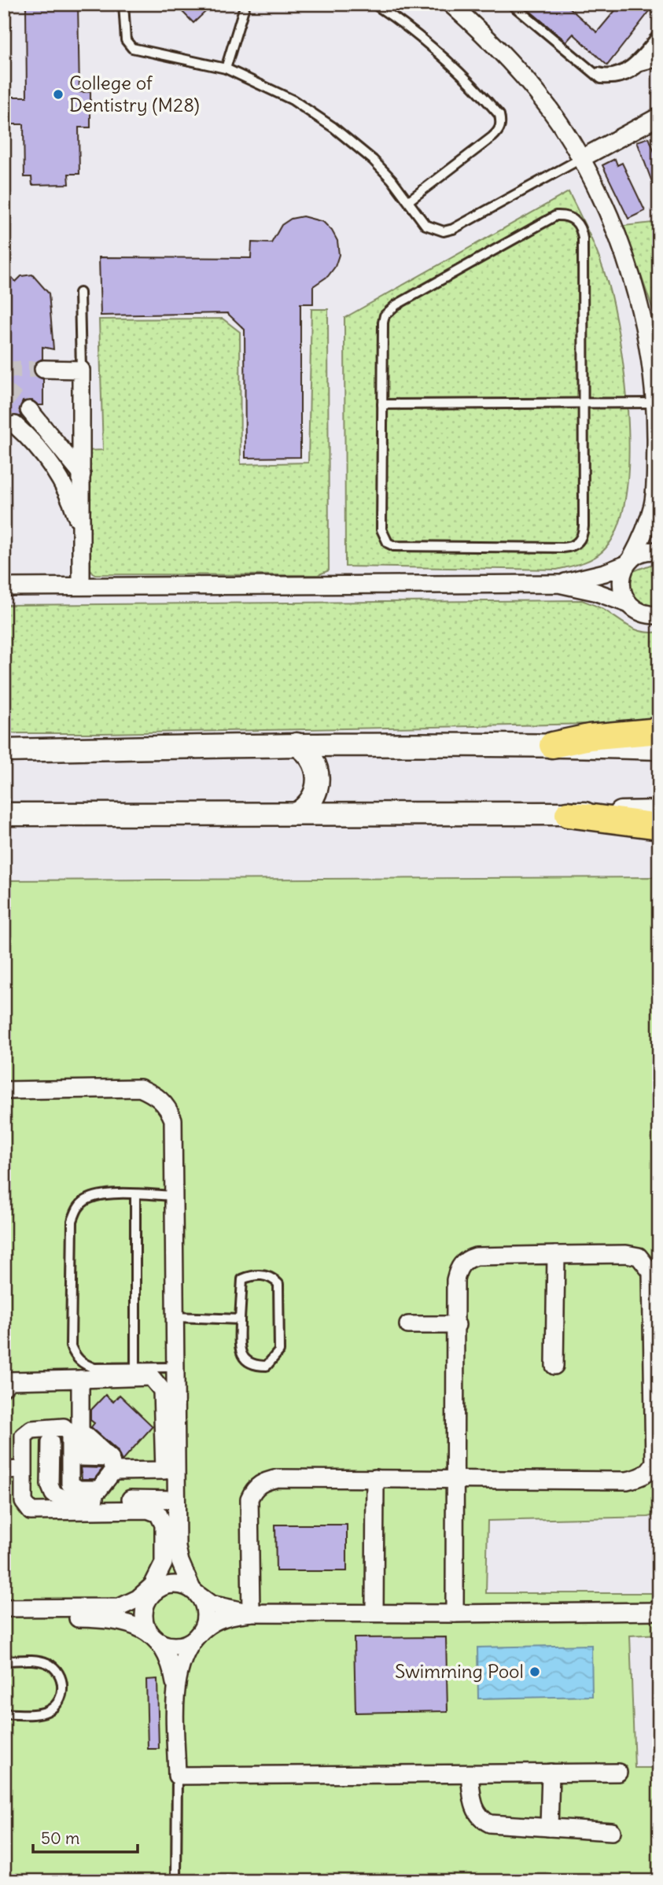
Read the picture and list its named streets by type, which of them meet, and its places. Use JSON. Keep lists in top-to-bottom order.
{
  "places": ["College of Dentistry (M28)", "Swimming Pool"],
  "scale_bar": "50 m"
}
